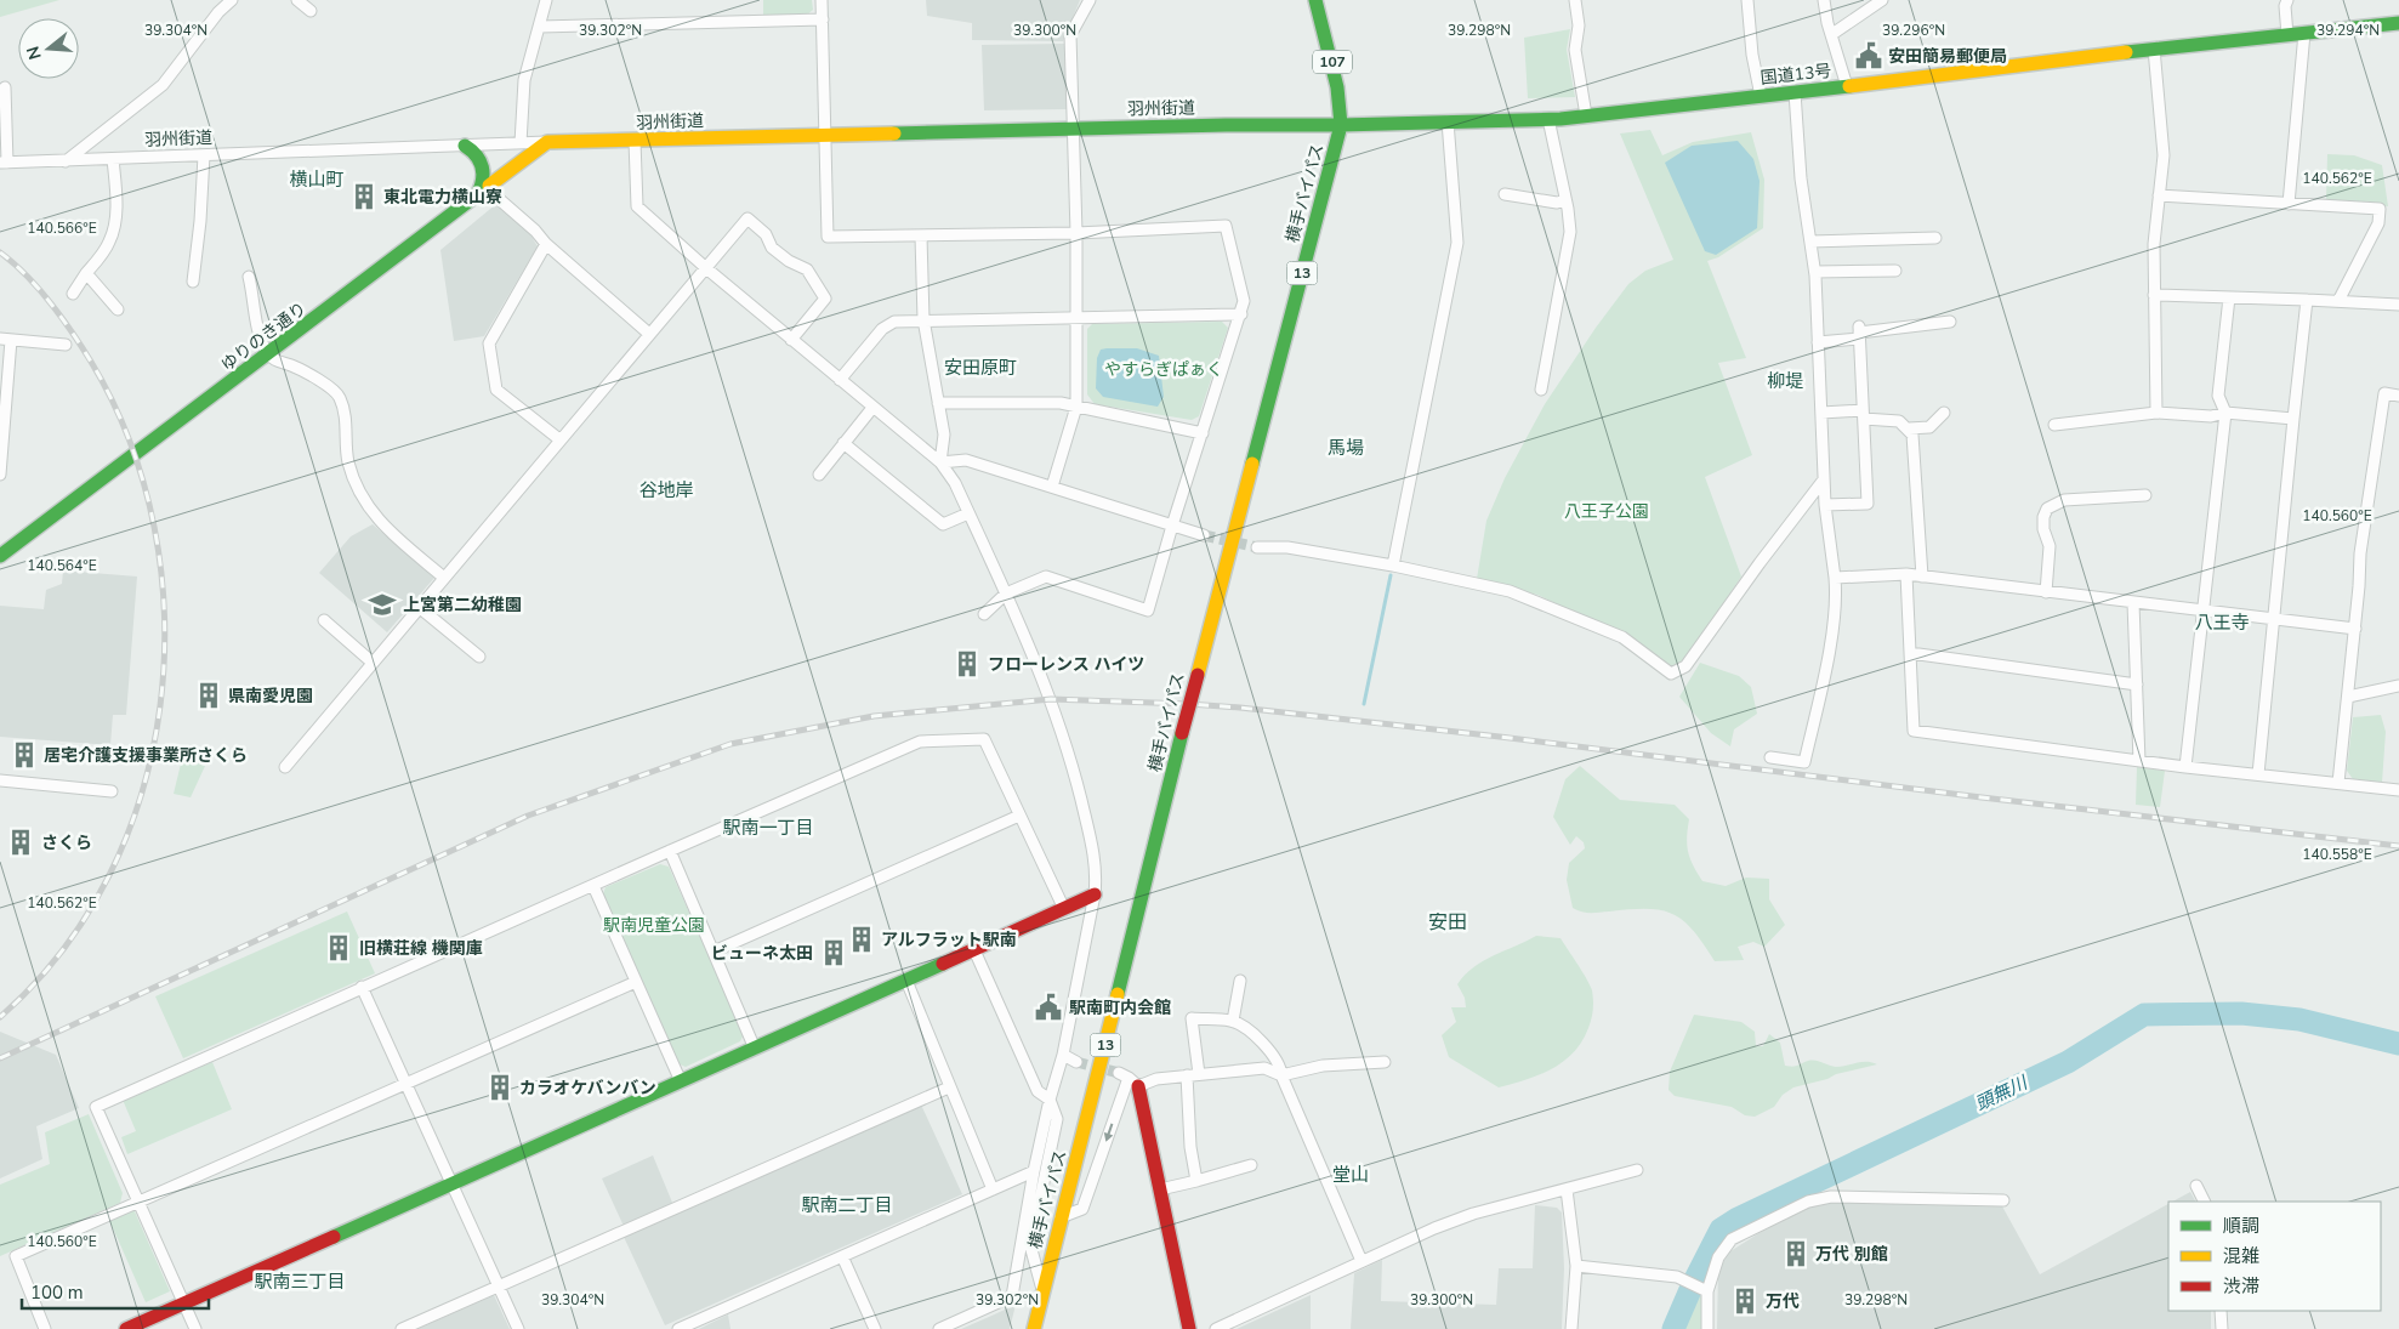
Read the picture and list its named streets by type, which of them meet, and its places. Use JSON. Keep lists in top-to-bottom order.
{
  "streets": {
    "main road": [
      "107",
      "国道13号",
      "羽州街道",
      "横手バイパス",
      "13",
      "ゆりのき通り"
    ]
  },
  "crossings": [
    ["107", "国道13号"],
    ["107", "羽州街道"],
    ["107", "横手バイパス"],
    ["国道13号", "羽州街道"],
    ["国道13号", "横手バイパス"],
    ["羽州街道", "横手バイパス"],
    ["羽州街道", "ゆりのき通り"]
  ],
  "districts": [
    "横山町",
    "安田原町",
    "柳堤",
    "馬場",
    "谷地岸",
    "八王寺",
    "駅南一丁目",
    "安田",
    "堂山",
    "駅南二丁目",
    "駅南三丁目"
  ],
  "water": ["頭無川"],
  "parks": ["やすらぎぱぁく", "八王子公園", "駅南児童公園"],
  "places": {
    "public building": ["安田簡易郵便局", "駅南町内会館"],
    "building": [
      "東北電力横山寮",
      "フローレンス ハイツ",
      "県南愛児園",
      "居宅介護支援事業所さくら",
      "さくら",
      "アルフラット駅南",
      "旧横荘線 機関庫",
      "ビューネ太田",
      "カラオケバンバン",
      "万代 別館",
      "万代"
    ],
    "school or university": ["上宮第二幼稚園"]
  },
  "legend": ["順調", "混雑", "渋滞"],
  "scale_bar": "100 m",
  "north": "left",
  "coordinates": [
    "39.304°N",
    "39.302°N",
    "39.300°N",
    "39.298°N",
    "39.296°N",
    "39.294°N",
    "140.562°E",
    "140.566°E",
    "140.560°E",
    "140.564°E",
    "140.558°E"
  ]
}
